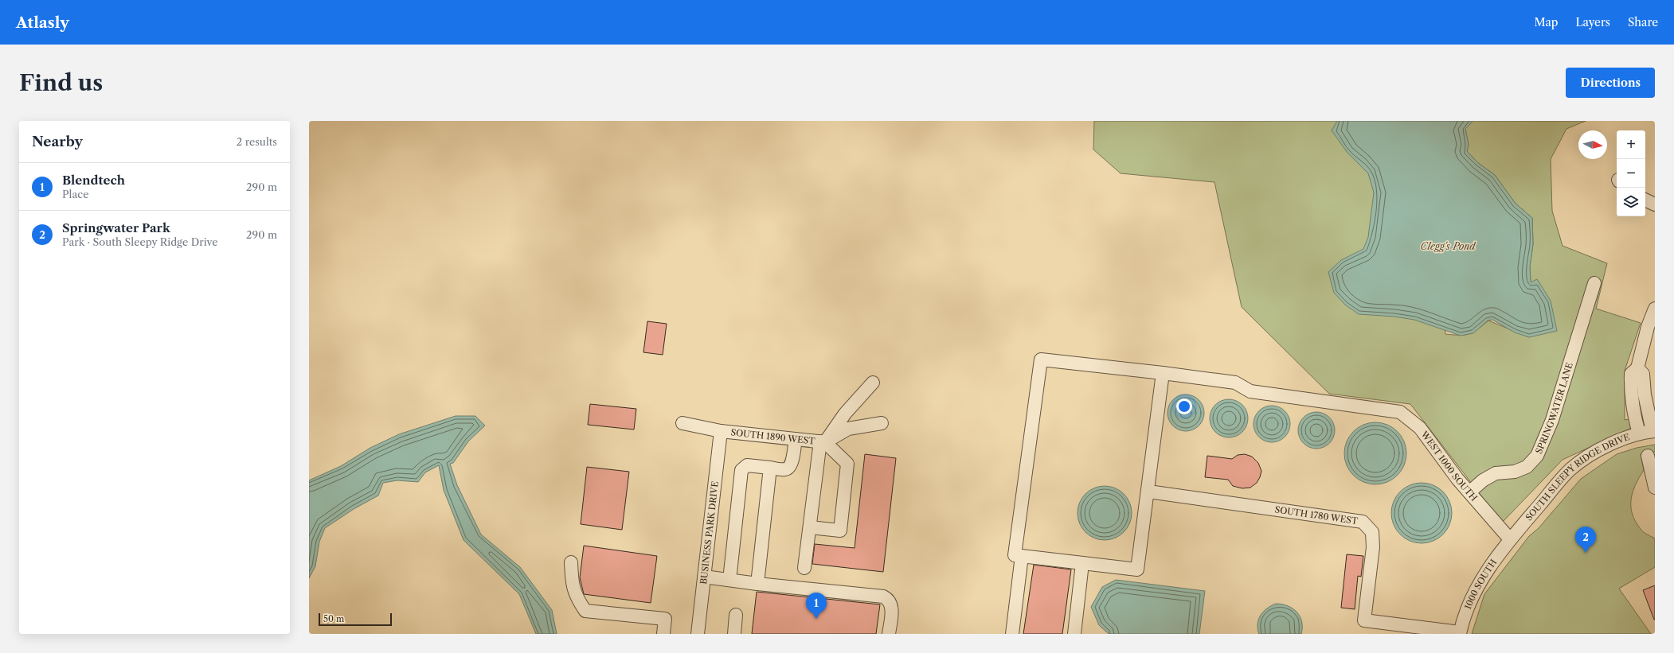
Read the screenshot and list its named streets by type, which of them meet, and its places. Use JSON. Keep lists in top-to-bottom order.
{
  "streets": {
    "street": [
      "SPRINGWATER LANE",
      "SOUTH 1890 WEST",
      "WEST 1000 SOUTH",
      "SOUTH SLEEPY RIDGE DRIVE",
      "SOUTH 1780 WEST",
      "BUSINESS PARK DRIVE",
      "1000 SOUTH"
    ]
  },
  "crossings": [
    ["SPRINGWATER LANE", "WEST 1000 SOUTH"],
    ["SOUTH 1890 WEST", "BUSINESS PARK DRIVE"],
    ["WEST 1000 SOUTH", "SOUTH SLEEPY RIDGE DRIVE"],
    ["WEST 1000 SOUTH", "1000 SOUTH"],
    ["SOUTH SLEEPY RIDGE DRIVE", "1000 SOUTH"],
    ["SOUTH 1780 WEST", "1000 SOUTH"]
  ],
  "water": ["Clegg's Pond"],
  "scale_bar": "50 m",
  "north": "right",
  "page": {
    "header": "Atlasly",
    "nav": ["Map", "Layers", "Share"],
    "buttons": "Directions",
    "title": "Find us",
    "heading": ["Nearby", "2 results"],
    "map_buttons": ["+", "−"],
    "list": [
      {
        "mark": "1",
        "name": "Blendtech",
        "note": "Place",
        "value": "290 m"
      },
      {
        "mark": "2",
        "name": "Springwater Park",
        "note": "Park · South Sleepy Ridge Drive",
        "value": "290 m"
      }
    ],
    "pins": ["2", "1"],
    "scale": "50 m"
  }
}
